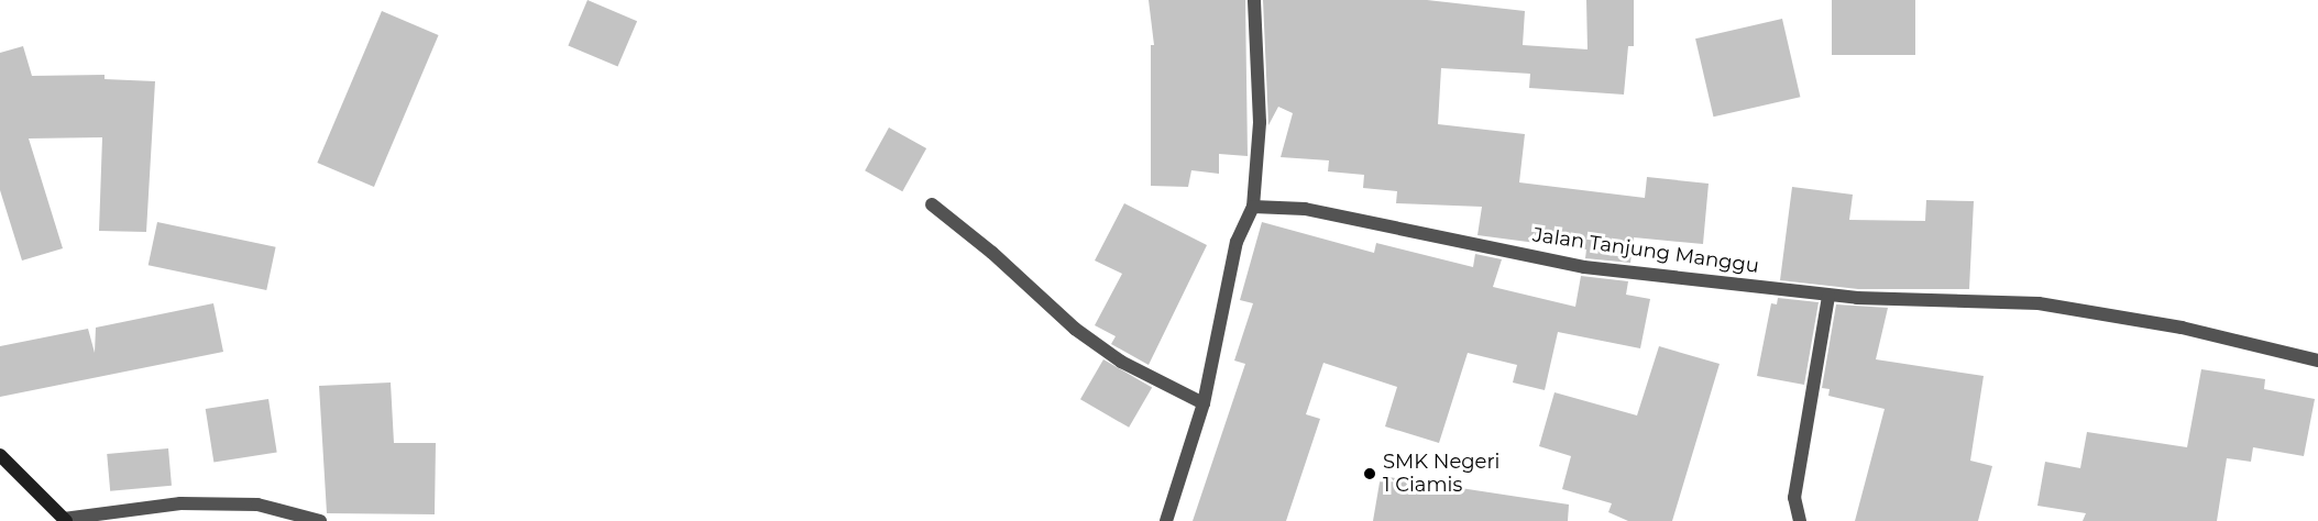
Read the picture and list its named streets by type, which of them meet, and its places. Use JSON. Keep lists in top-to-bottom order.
{
  "streets": {
    "street": ["Jalan Tanjung Manggu"]
  },
  "places": ["SMK Negeri 1 Ciamis"]
}
